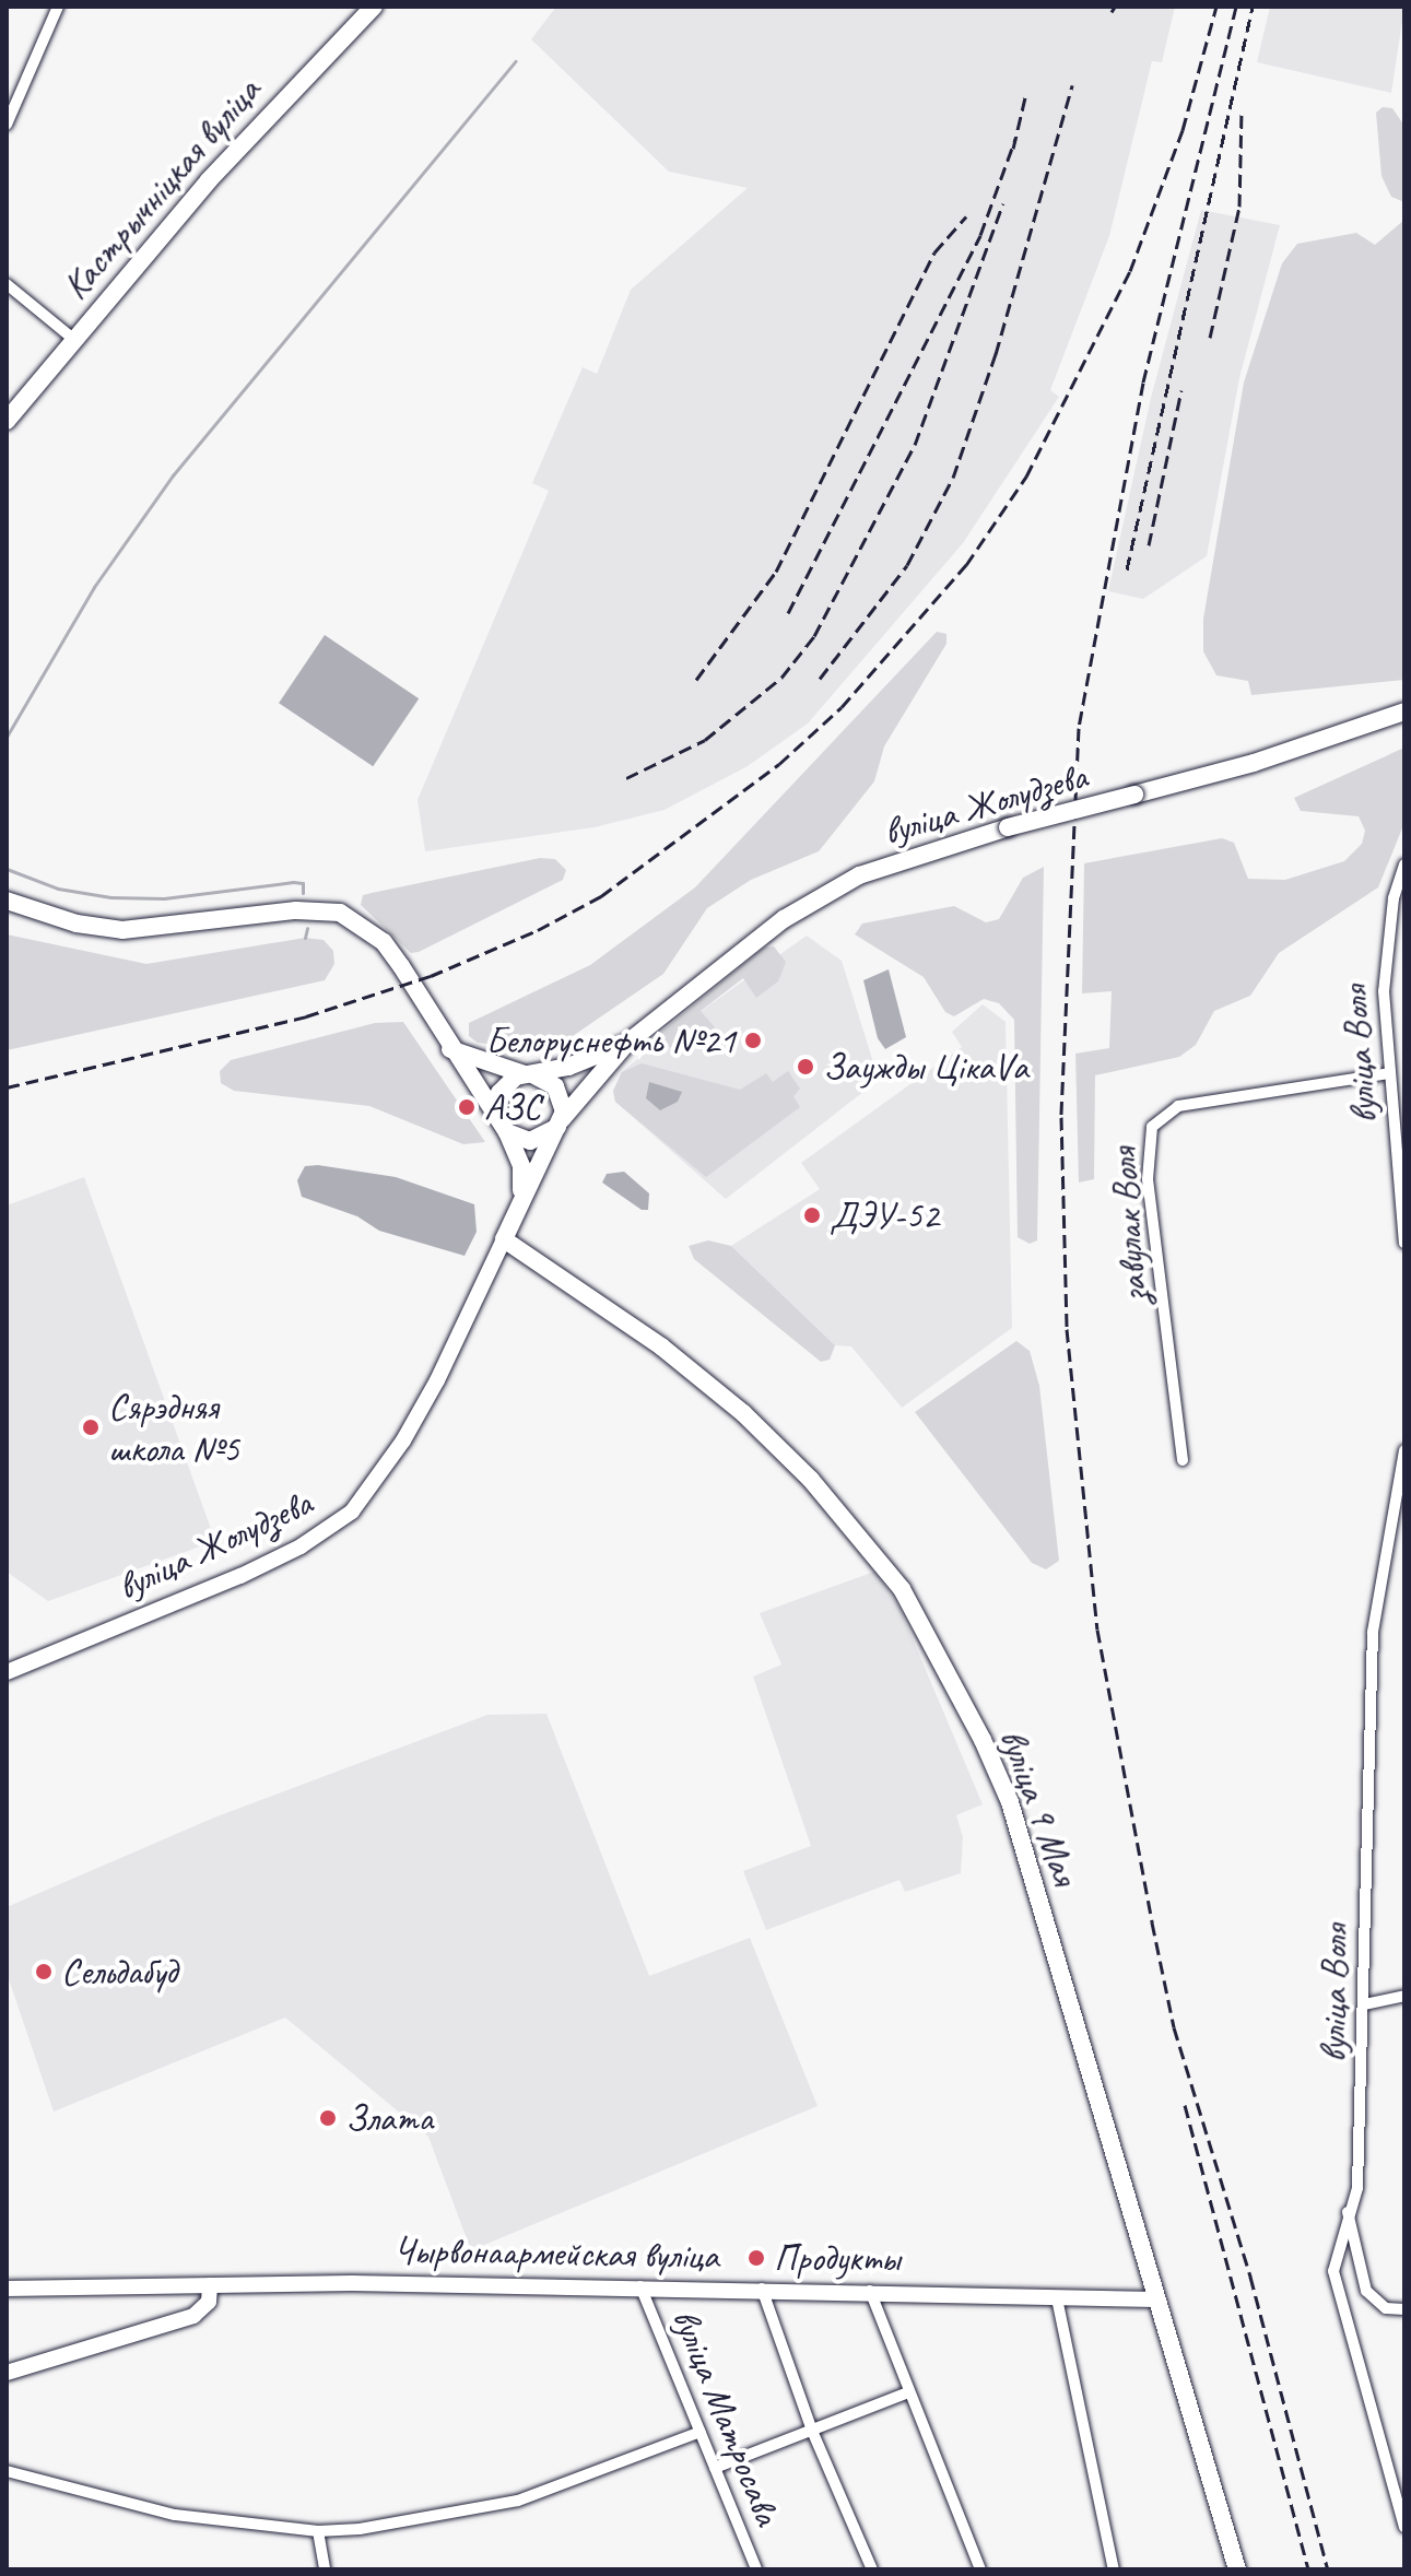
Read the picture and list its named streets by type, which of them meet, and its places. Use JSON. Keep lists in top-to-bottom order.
{
  "streets": {
    "main road": ["Кастрычніцкая вуліца", "вуліца Жолудзева", "вуліца 9 Мая"],
    "street": [
      "вуліца Воля",
      "завулак Воля",
      "Чырвонаармейская вуліца",
      "вуліца Матросава"
    ]
  },
  "crossings": [
    ["вуліца Жолудзева", "вуліца 9 Мая"],
    ["вуліца Воля", "завулак Воля"],
    ["вуліца 9 Мая", "Чырвонаармейская вуліца"],
    ["Чырвонаармейская вуліца", "вуліца Матросава"]
  ],
  "places": [
    "Белоруснефть №21",
    "Заужды ЦікаVа",
    "АЗС",
    "ДЭУ-52",
    "Сярэдняя школа №5",
    "Сельдабуд",
    "Злата",
    "Продукты"
  ]
}
